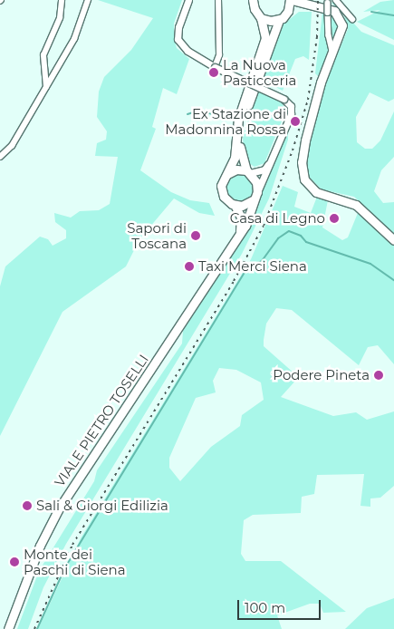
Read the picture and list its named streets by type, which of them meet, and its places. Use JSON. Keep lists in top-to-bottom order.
{
  "streets": {
    "main road": ["VIALE PIETRO TOSELLI"]
  },
  "places": [
    "La Nuova Pasticceria",
    "Ex Stazione di Madonnina Rossa",
    "Casa di Legno",
    "Sapori di Toscana",
    "Taxi Merci Siena",
    "Podere Pineta",
    "Sali & Giorgi Edilizia",
    "Monte dei Paschi di Siena"
  ],
  "scale_bar": "100 m"
}
